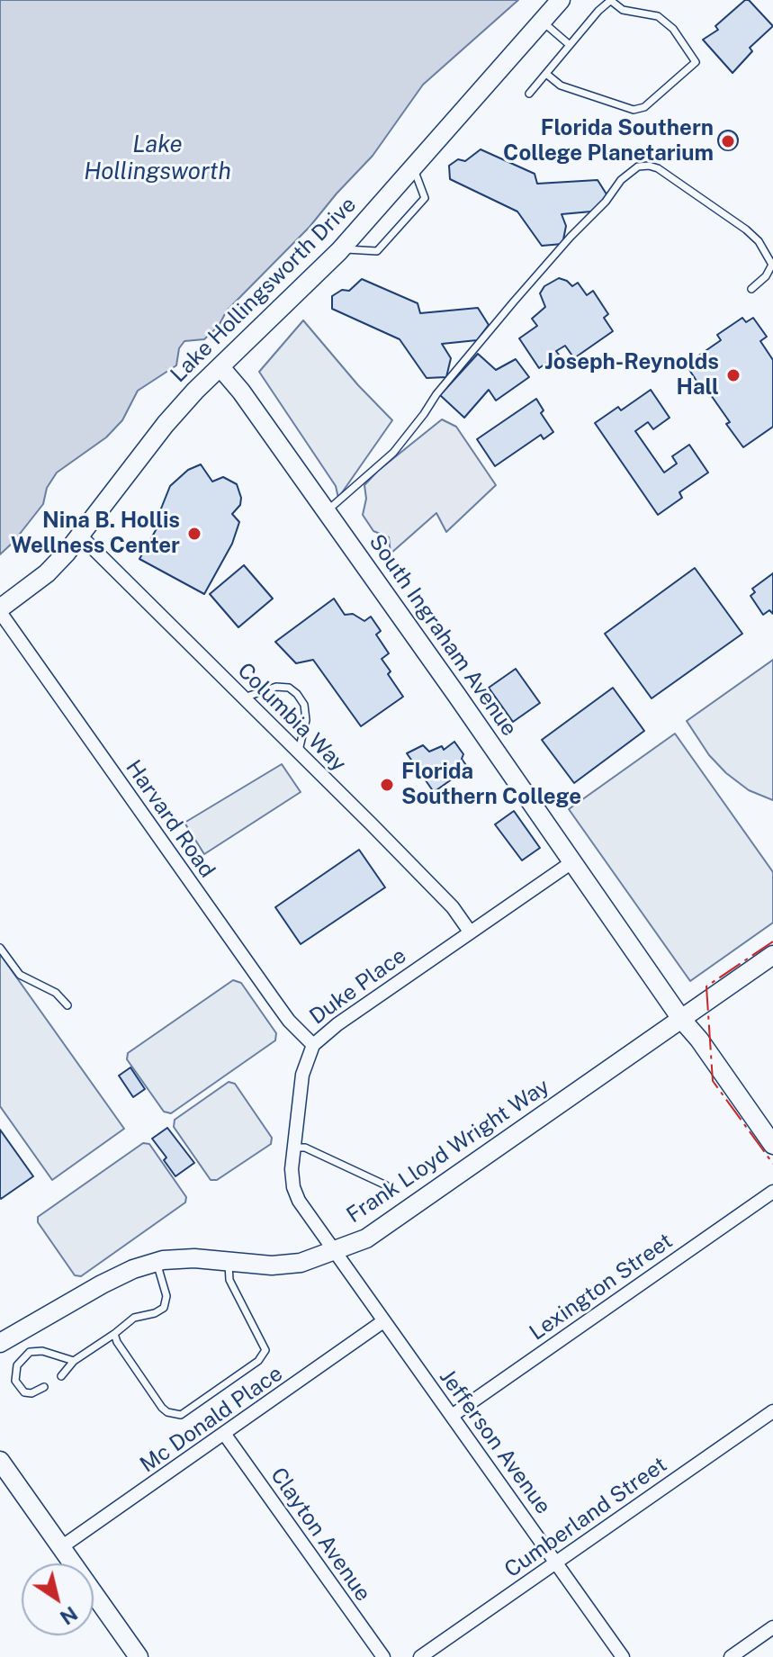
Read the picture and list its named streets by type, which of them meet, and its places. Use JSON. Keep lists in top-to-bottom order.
{
  "streets": {
    "street": [
      "Lake Hollingsworth Drive",
      "South Ingraham Avenue",
      "Columbia Way",
      "Harvard Road",
      "Duke Place",
      "Frank Lloyd Wright Way",
      "Lexington Street",
      "Mc Donald Place",
      "Jefferson Avenue",
      "Cumberland Street",
      "Clayton Avenue"
    ]
  },
  "crossings": [
    ["Lake Hollingsworth Drive", "South Ingraham Avenue"],
    ["Lake Hollingsworth Drive", "Columbia Way"],
    ["Lake Hollingsworth Drive", "Harvard Road"],
    ["South Ingraham Avenue", "Duke Place"],
    ["South Ingraham Avenue", "Frank Lloyd Wright Way"],
    ["Columbia Way", "Duke Place"],
    ["Harvard Road", "Duke Place"],
    ["Duke Place", "Frank Lloyd Wright Way"],
    ["Duke Place", "Jefferson Avenue"],
    ["Frank Lloyd Wright Way", "Jefferson Avenue"],
    ["Lexington Street", "Jefferson Avenue"],
    ["Mc Donald Place", "Jefferson Avenue"],
    ["Mc Donald Place", "Clayton Avenue"],
    ["Jefferson Avenue", "Cumberland Street"]
  ],
  "water": ["Lake Hollingsworth"],
  "places": [
    "Florida Southern College Planetarium",
    "Joseph-Reynolds Hall",
    "Nina B. Hollis Wellness Center",
    "Florida Southern College"
  ],
  "north": "bottom right"
}
